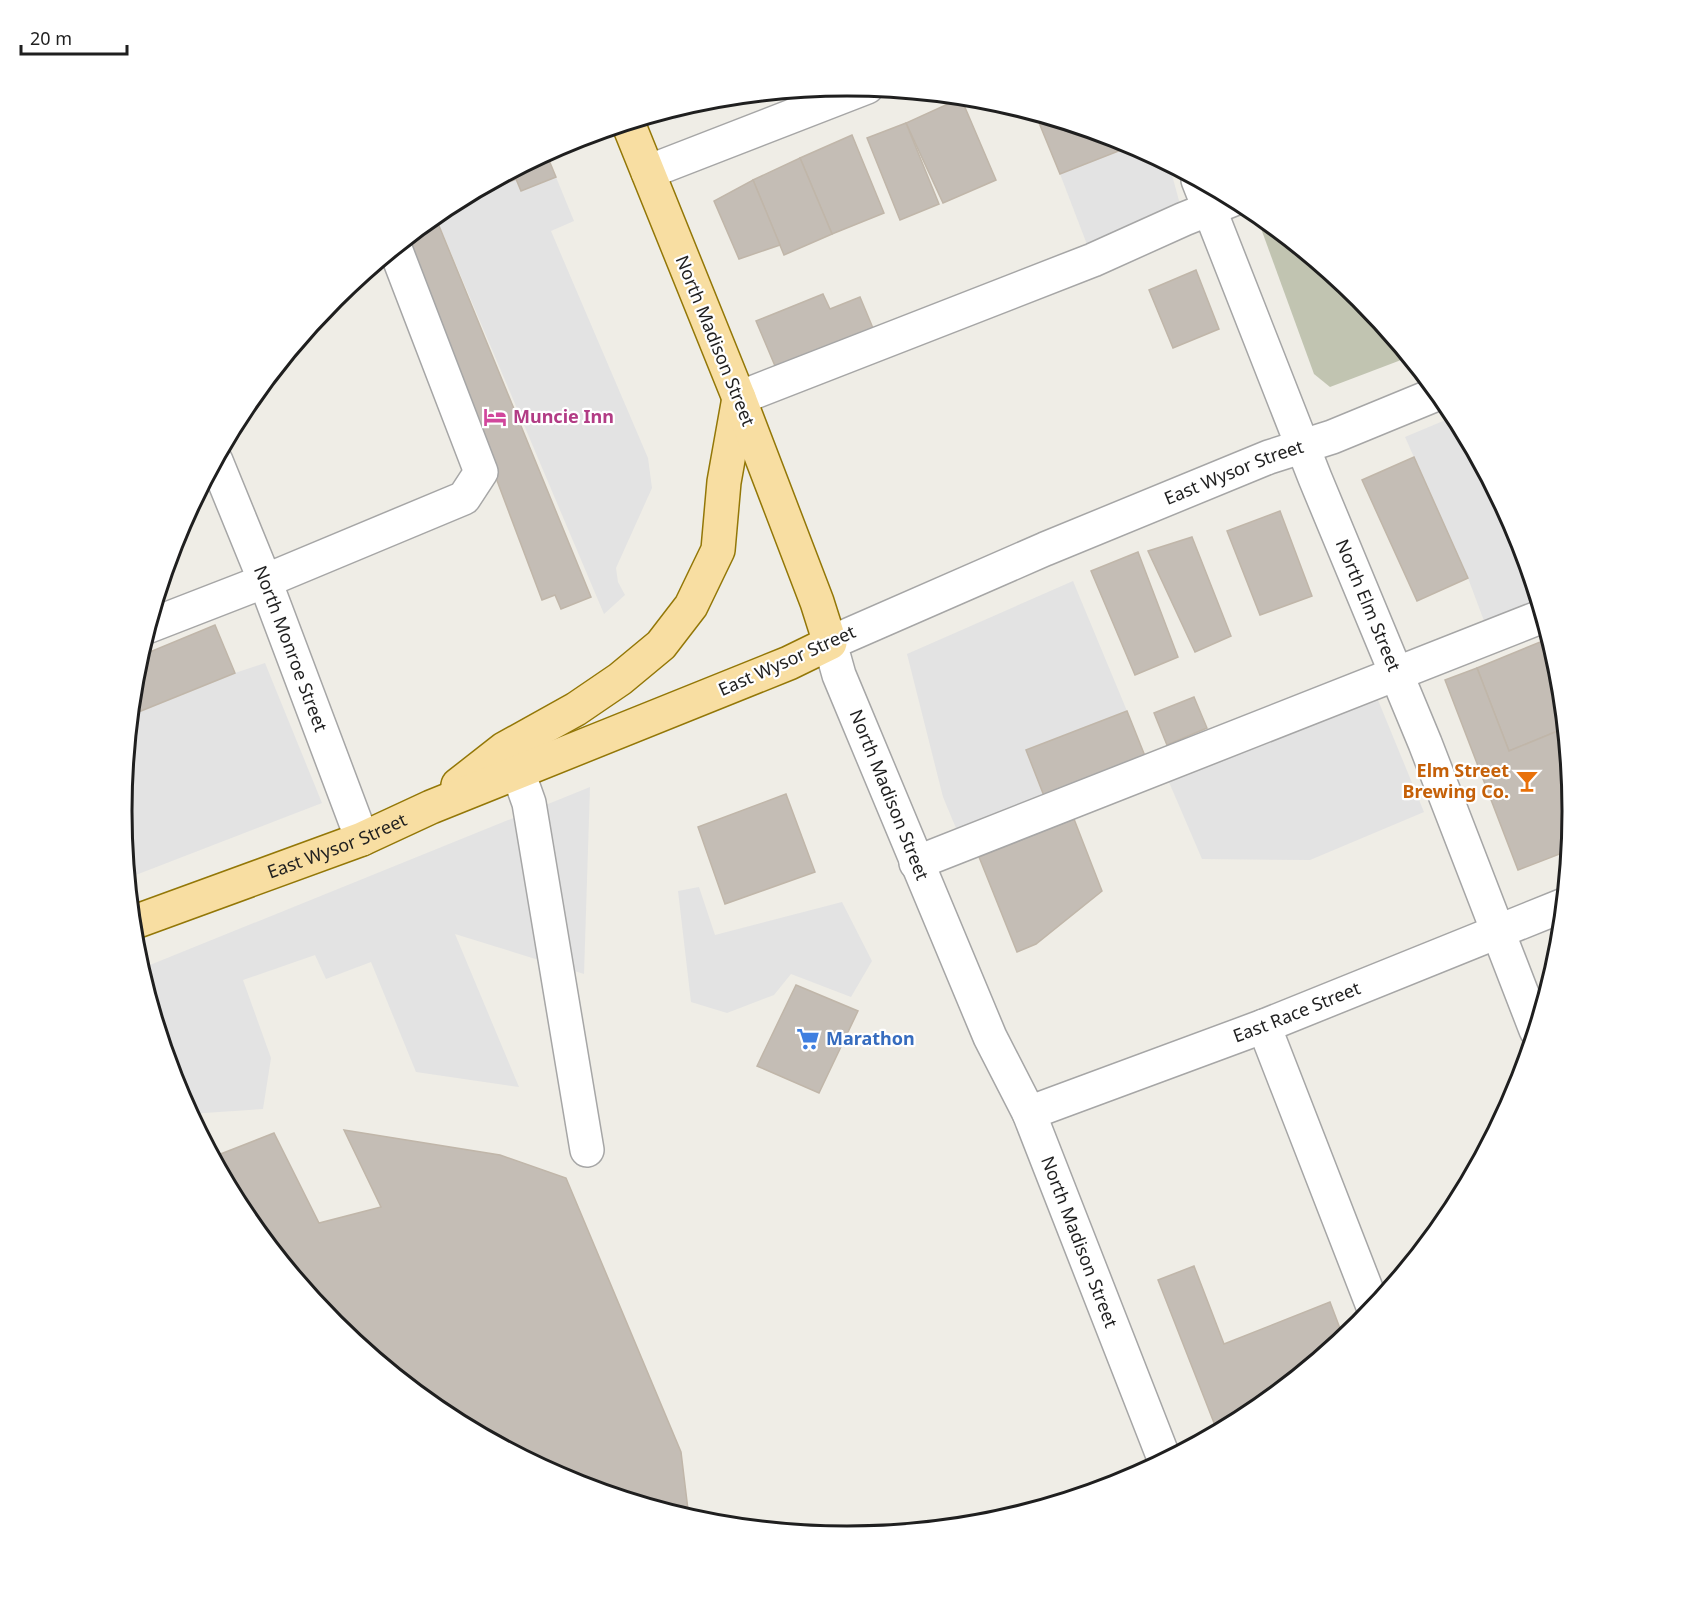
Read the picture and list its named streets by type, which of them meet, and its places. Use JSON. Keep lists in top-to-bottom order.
{
  "streets": {
    "main road": ["North Madison Street", "East Wysor Street"],
    "street": ["North Elm Street", "North Monroe Street", "East Race Street"]
  },
  "crossings": [
    ["North Madison Street", "East Wysor Street"],
    ["North Madison Street", "East Race Street"],
    ["East Wysor Street", "North Elm Street"],
    ["East Wysor Street", "North Monroe Street"],
    ["North Elm Street", "East Race Street"]
  ],
  "places": {
    "hotel": ["Muncie Inn"],
    "bar": ["Elm Street Brewing Co."],
    "supermarket": ["Marathon"]
  },
  "scale_bar": "20 m"
}
